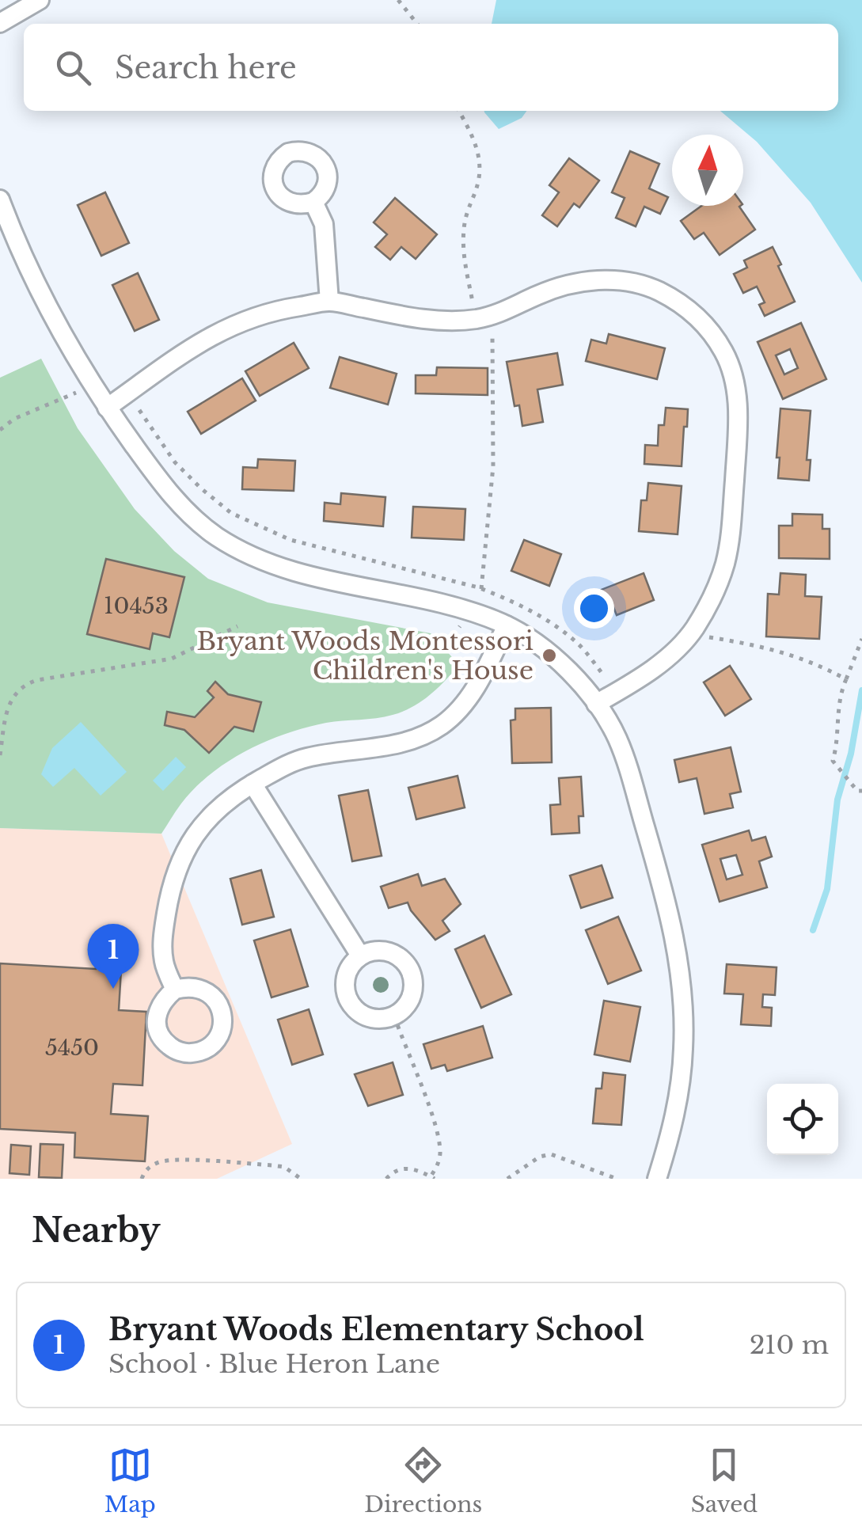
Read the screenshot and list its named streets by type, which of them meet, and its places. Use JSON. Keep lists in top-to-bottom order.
{
  "places": ["Bryant Woods Montessori Children's House"],
  "house_numbers": ["10453", "5450"],
  "north": "top",
  "page": {
    "search": "Search here",
    "pins": "1",
    "heading": "Nearby",
    "list": [
      {
        "mark": "1",
        "name": "Bryant Woods Elementary School",
        "note": "School · Blue Heron Lane",
        "value": "210 m"
      }
    ],
    "nav": ["Map", "Directions", "Saved"]
  }
}
